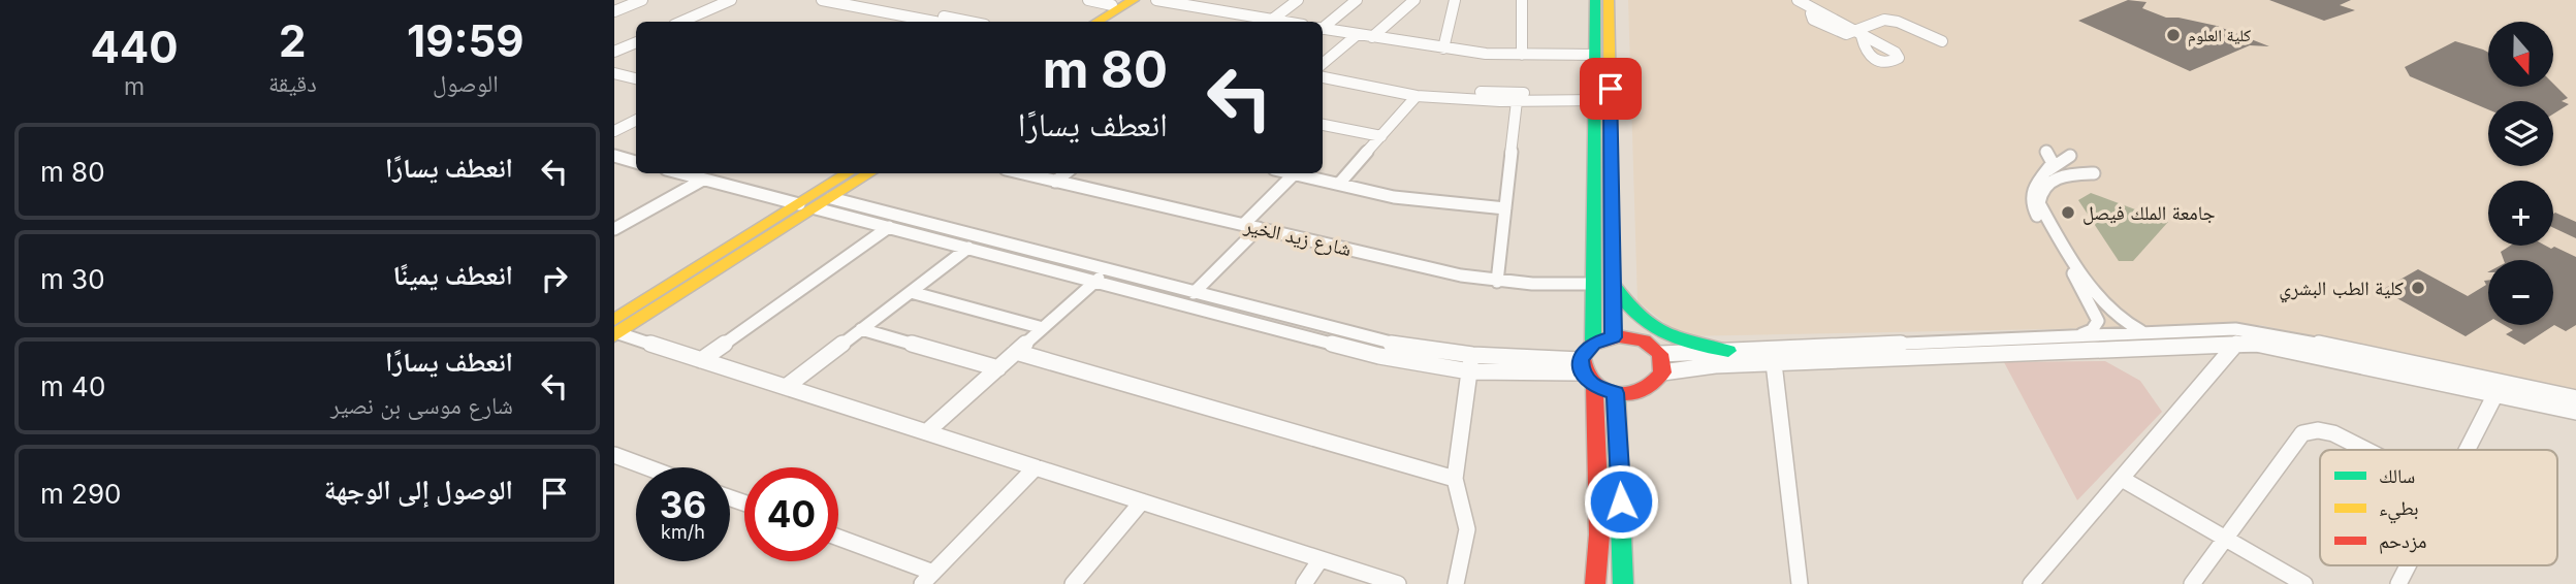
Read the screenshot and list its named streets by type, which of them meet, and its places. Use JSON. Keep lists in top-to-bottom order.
{
  "streets": {
    "street": ["شارع زيد الخير"]
  },
  "places": ["كلية العلوم", "جامعة الملك فيصل", "كلية الطب البشري"],
  "legend": ["سالك", "بطيء", "مزدحم"],
  "north": "bottom",
  "page": {
    "eta": [
      "19:59",
      "الوصول",
      "2",
      "دقيقة",
      "440",
      "m"
    ],
    "map_buttons": ["+", "−"],
    "turn": ["80 m", "انعطف يسارًا"],
    "list": [
      {
        "name": "انعطف يسارًا",
        "value": "80 m"
      },
      {
        "name": "انعطف يمينًا",
        "value": "30 m"
      },
      {
        "name": "انعطف يسارًا",
        "note": "شارع موسى بن نصير",
        "value": "40 m"
      },
      {
        "name": "الوصول إلى الوجهة",
        "value": "290 m"
      }
    ],
    "speed": "36 km/h",
    "limit": "40"
  }
}
